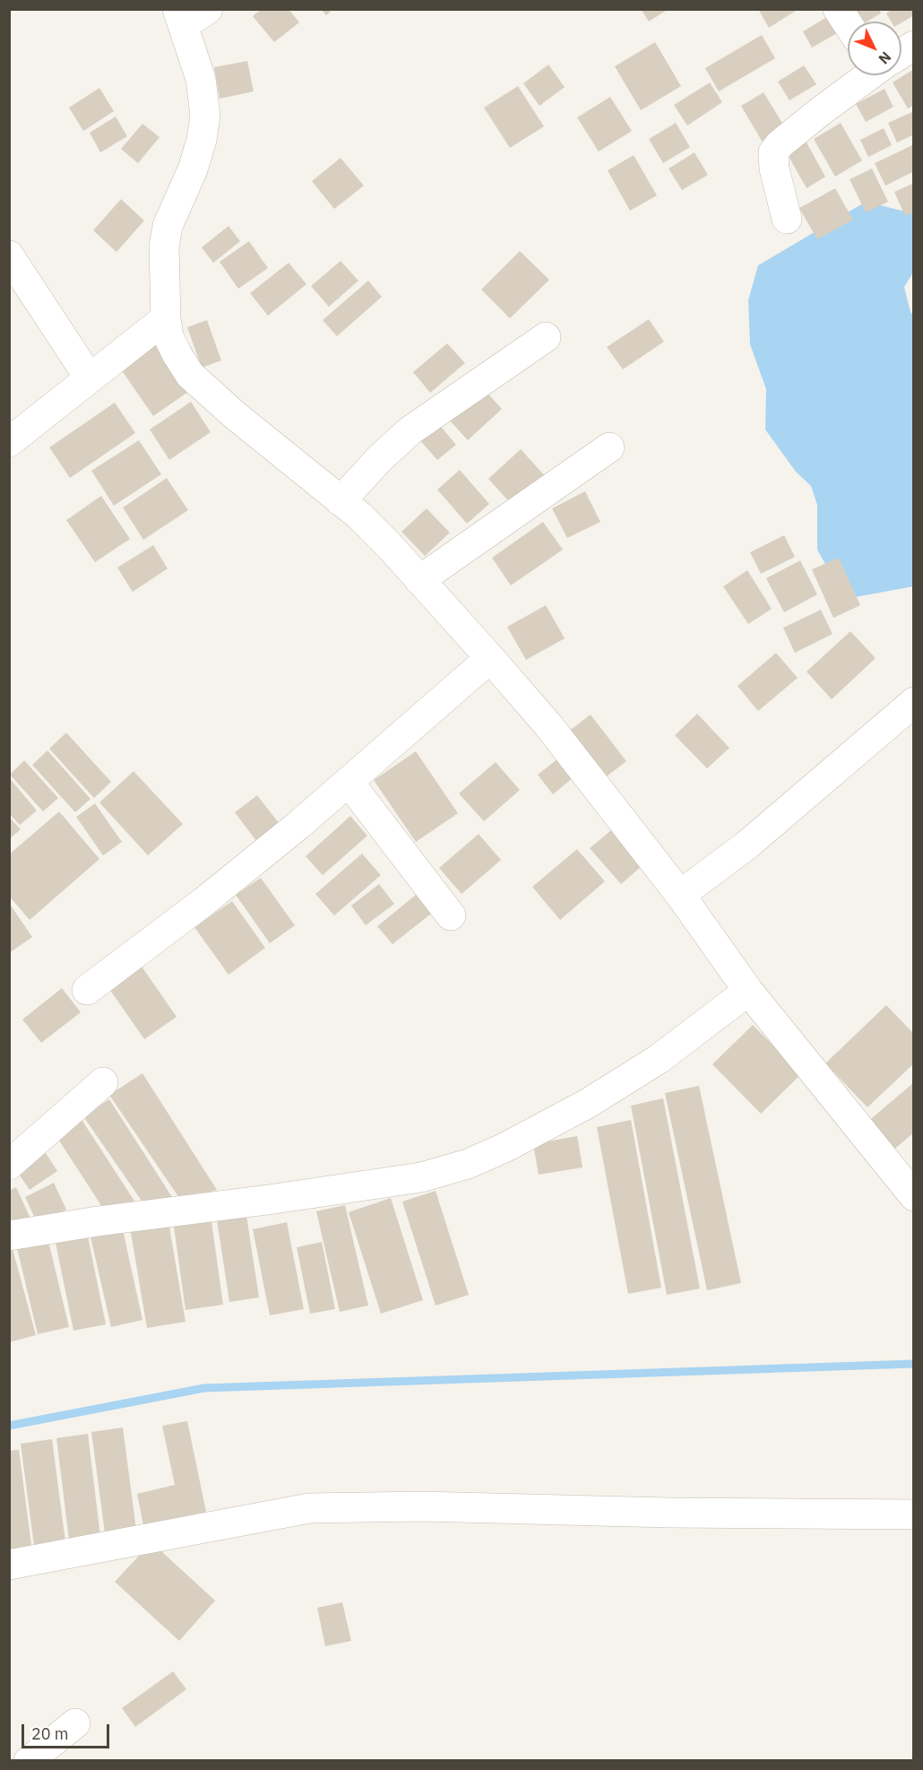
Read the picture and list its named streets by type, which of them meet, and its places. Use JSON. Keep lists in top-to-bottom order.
{
  "scale_bar": "20 m",
  "north": "bottom right"
}
